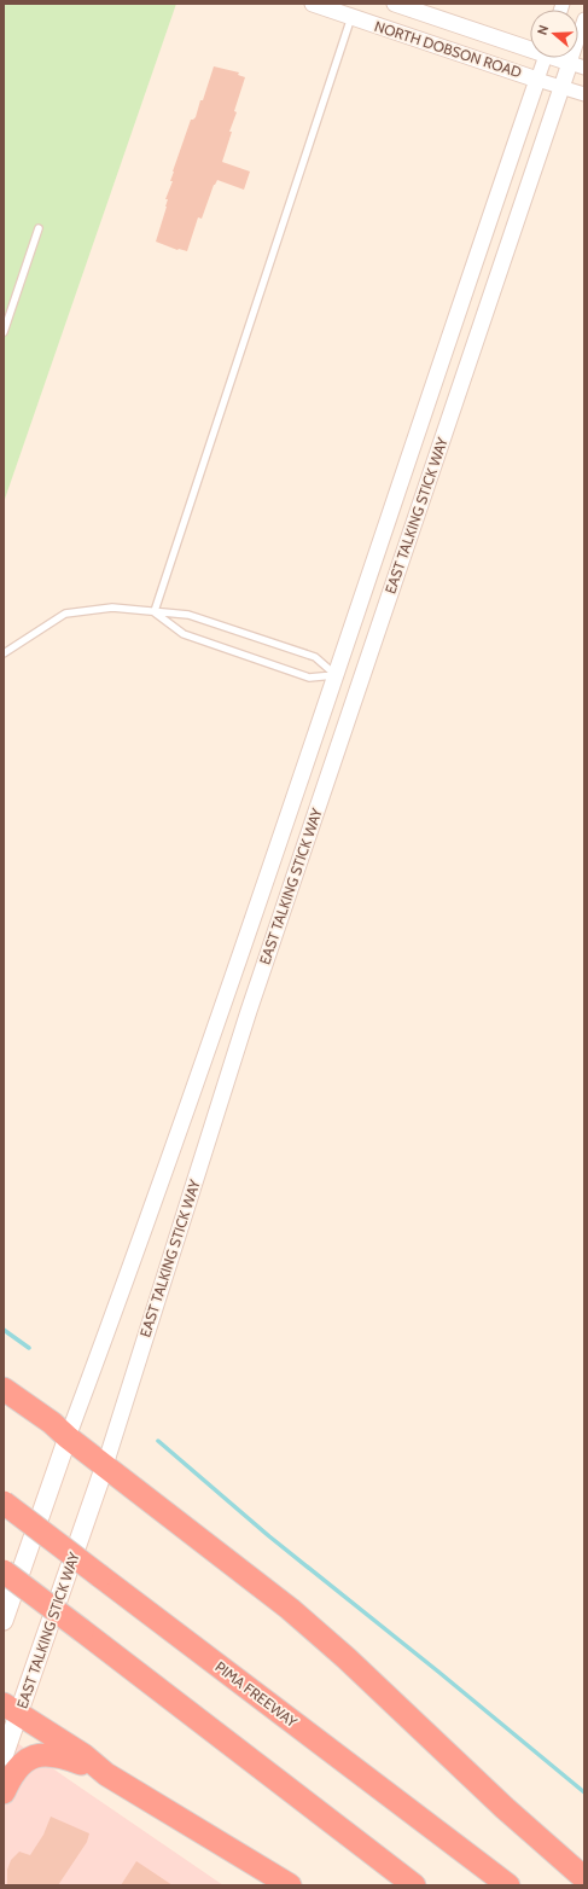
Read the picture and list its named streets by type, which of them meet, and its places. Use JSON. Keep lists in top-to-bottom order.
{
  "streets": {
    "highway": ["PIMA FREEWAY"],
    "main road": ["EAST TALKING STICK WAY"],
    "street": ["NORTH DOBSON ROAD"]
  },
  "crossings": [
    ["NORTH DOBSON ROAD", "EAST TALKING STICK WAY"]
  ],
  "north": "left"
}
